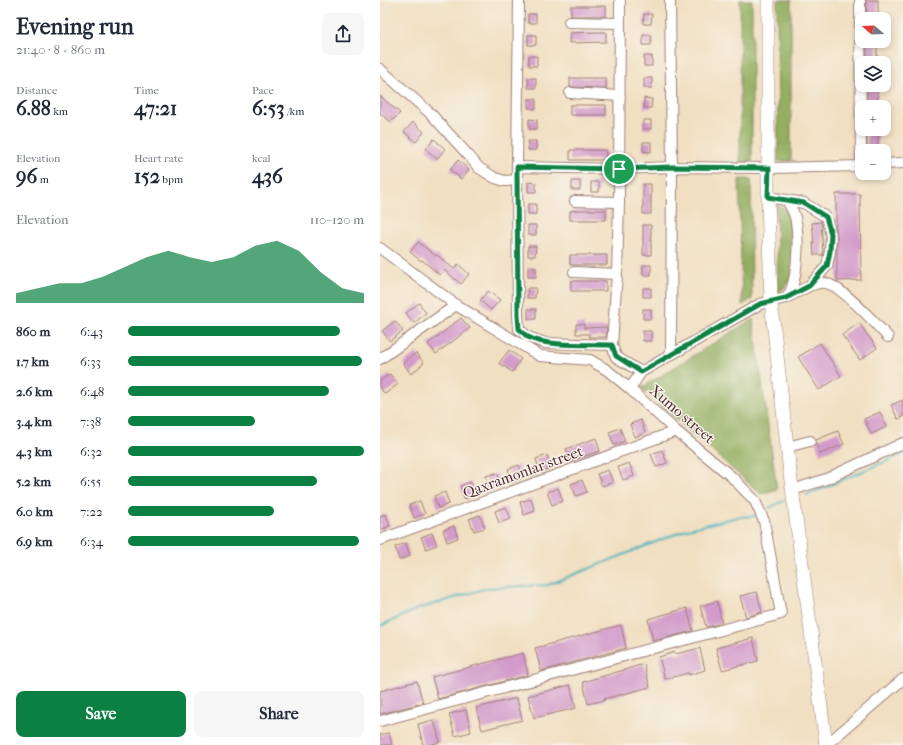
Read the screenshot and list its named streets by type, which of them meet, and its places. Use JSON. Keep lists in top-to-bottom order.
{
  "streets": {
    "street": ["Xumo street", "Qaxramonlar street"]
  },
  "crossings": [
    ["Xumo street", "Qaxramonlar street"]
  ],
  "north": "left",
  "page": {
    "heading": ["Evening run", "21:40 · 8 × 860 m"],
    "map_buttons": ["+", "−"],
    "stats": [
      ["Distance", "6.88 km"],
      ["Time", "47:21"],
      ["Pace", "6:53 /km"],
      ["Elevation", "96 m"],
      ["Heart rate", "152 bpm"],
      ["kcal", "436"]
    ],
    "chart": ["Elevation", "110–120 m"],
    "list": [
      {
        "name": "860 m",
        "note": "6:43"
      },
      {
        "name": "1.7 km",
        "note": "6:33"
      },
      {
        "name": "2.6 km",
        "note": "6:48"
      },
      {
        "name": "3.4 km",
        "note": "7:38"
      },
      {
        "name": "4.3 km",
        "note": "6:32"
      },
      {
        "name": "5.2 km",
        "note": "6:55"
      },
      {
        "name": "6.0 km",
        "note": "7:22"
      },
      {
        "name": "6.9 km",
        "note": "6:34"
      }
    ],
    "buttons": ["Save", "Share"]
  }
}
